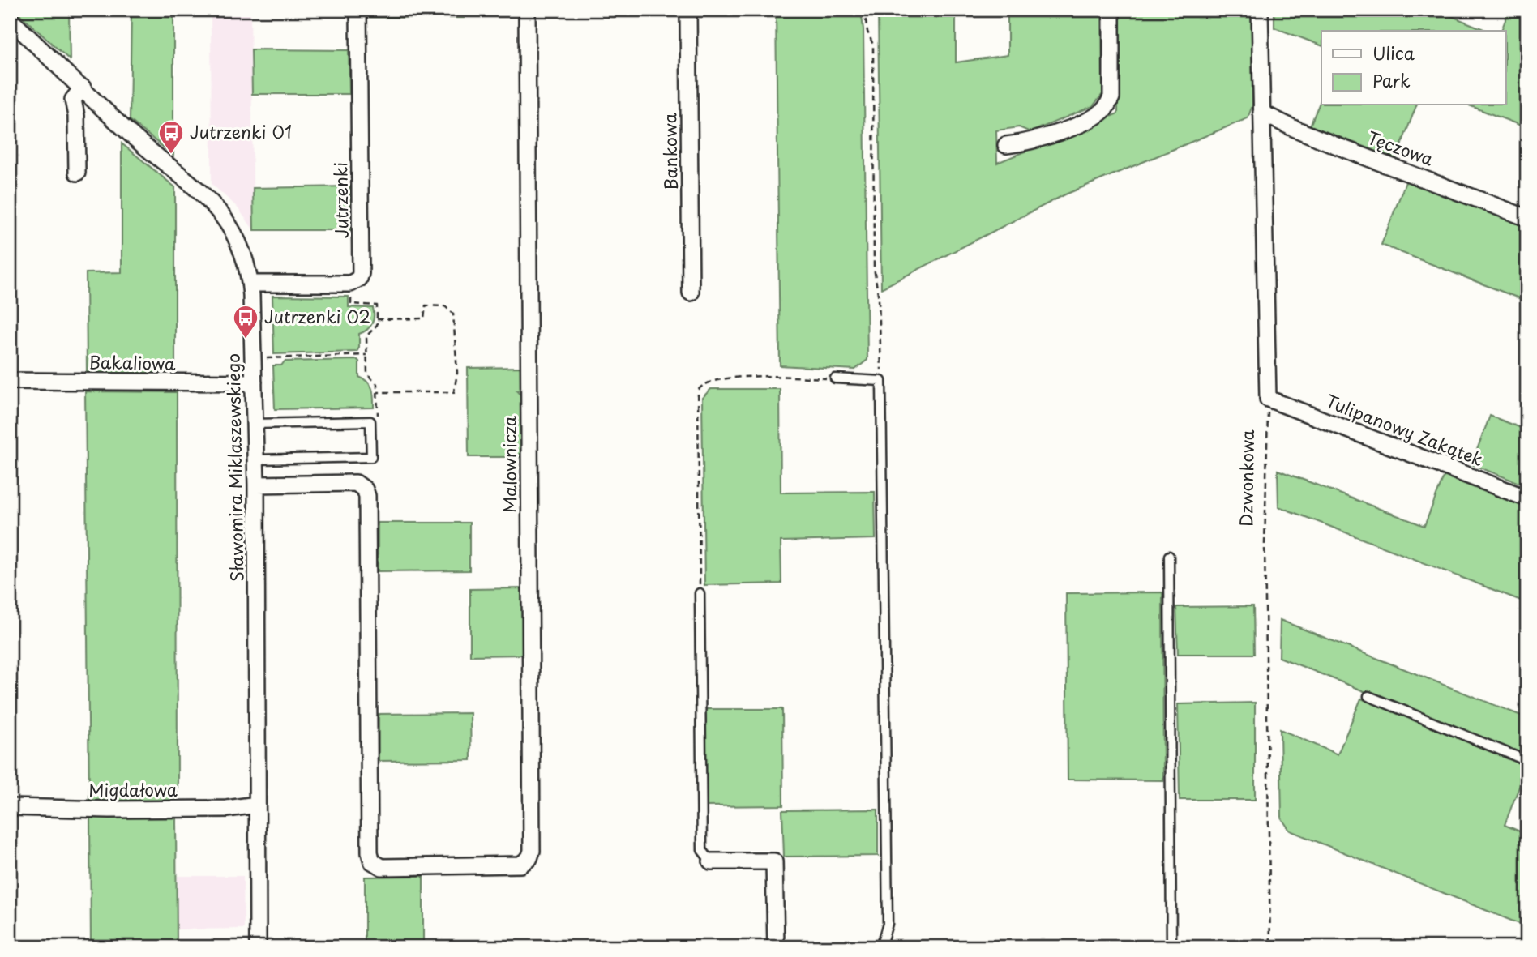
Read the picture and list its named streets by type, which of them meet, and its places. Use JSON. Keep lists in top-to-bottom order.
{
  "streets": {
    "street": [
      "Tęczowa",
      "Bankowa",
      "Jutrzenki",
      "Bakaliowa",
      "Tulipanowy Zakątek",
      "Malownicza",
      "Sławomira Miklaszewskiego",
      "Migdałowa"
    ],
    "path": ["Dzwonkowa"]
  },
  "crossings": [
    ["Bakaliowa", "Sławomira Miklaszewskiego"],
    ["Tulipanowy Zakątek", "Dzwonkowa"],
    ["Malownicza", "Sławomira Miklaszewskiego"],
    ["Sławomira Miklaszewskiego", "Migdałowa"]
  ],
  "places": {
    "bus stop": ["Jutrzenki 01", "Jutrzenki 02"]
  },
  "legend": ["Ulica", "Park"]
}
